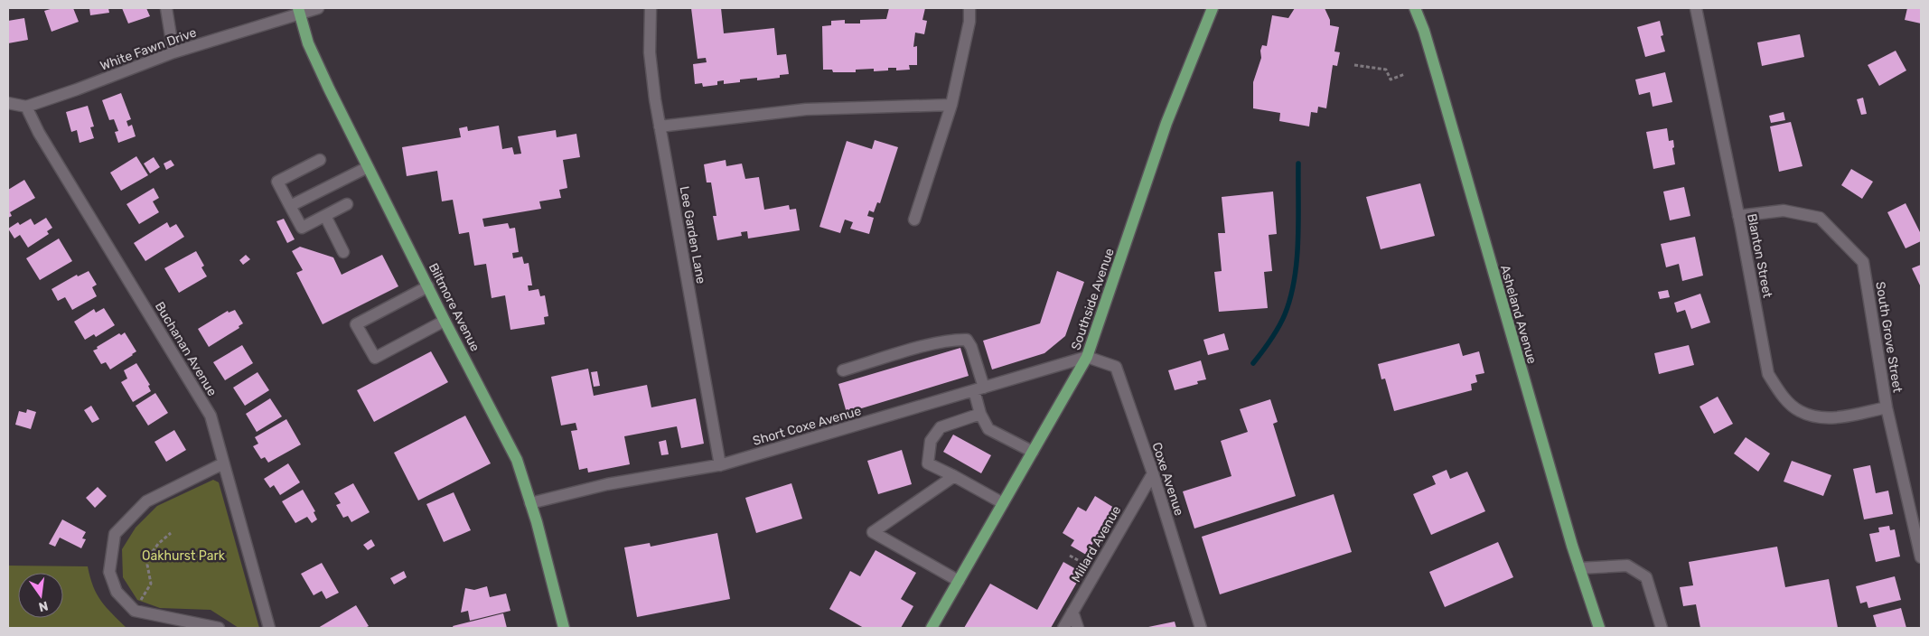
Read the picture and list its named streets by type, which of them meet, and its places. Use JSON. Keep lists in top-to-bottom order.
{
  "streets": {
    "main road": ["Southside Avenue", "Biltmore Avenue", "Asheland Avenue"],
    "street": [
      "White Fawn Drive",
      "Lee Garden Lane",
      "Blanton Street",
      "South Grove Street",
      "Buchanan Avenue",
      "Short Coxe Avenue",
      "Coxe Avenue",
      "Millard Avenue"
    ]
  },
  "crossings": [
    ["White Fawn Drive", "Biltmore Avenue"],
    ["White Fawn Drive", "Buchanan Avenue"],
    ["Lee Garden Lane", "Short Coxe Avenue"],
    ["Blanton Street", "South Grove Street"],
    ["Southside Avenue", "Short Coxe Avenue"],
    ["Southside Avenue", "Coxe Avenue"],
    ["Biltmore Avenue", "Short Coxe Avenue"],
    ["Short Coxe Avenue", "Coxe Avenue"],
    ["Coxe Avenue", "Millard Avenue"]
  ],
  "parks": ["Oakhurst Park"],
  "north": "bottom"
}
